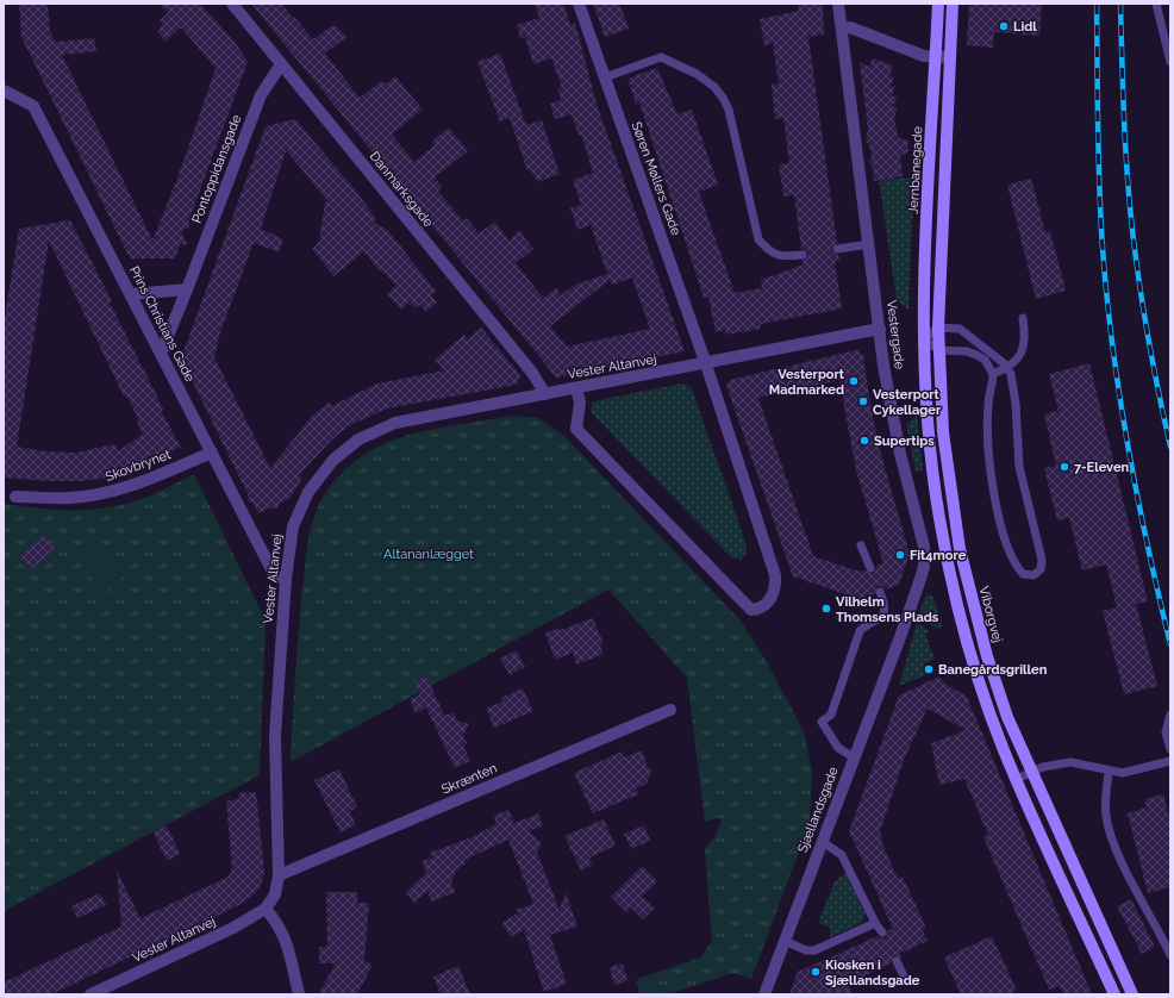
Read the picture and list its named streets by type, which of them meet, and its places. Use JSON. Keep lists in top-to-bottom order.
{
  "streets": {
    "main road": ["Jernbanegade", "Viborgvej"],
    "street": [
      "Pontoppidansgade",
      "Søren Møllers Gade",
      "Danmarksgade",
      "Prins Christians Gade",
      "Vestergade",
      "Vester Altanvej",
      "Skovbrynet",
      "Skrænten",
      "Sjællandsgade"
    ]
  },
  "crossings": [
    ["Pontoppidansgade", "Danmarksgade"],
    ["Pontoppidansgade", "Prins Christians Gade"],
    ["Søren Møllers Gade", "Vester Altanvej"],
    ["Danmarksgade", "Vester Altanvej"],
    ["Prins Christians Gade", "Vester Altanvej"],
    ["Prins Christians Gade", "Skovbrynet"],
    ["Vestergade", "Vester Altanvej"],
    ["Vestergade", "Sjællandsgade"],
    ["Vester Altanvej", "Skrænten"]
  ],
  "parks": ["Altananlægget"],
  "places": [
    "Lidl",
    "Vesterport Madmarked",
    "Vesterport Cykellager",
    "Supertips",
    "7-Eleven",
    "Fit4more",
    "Vilhelm Thomsens Plads",
    "Banegårdsgrillen",
    "Kiosken i Sjællandsgade"
  ]
}
